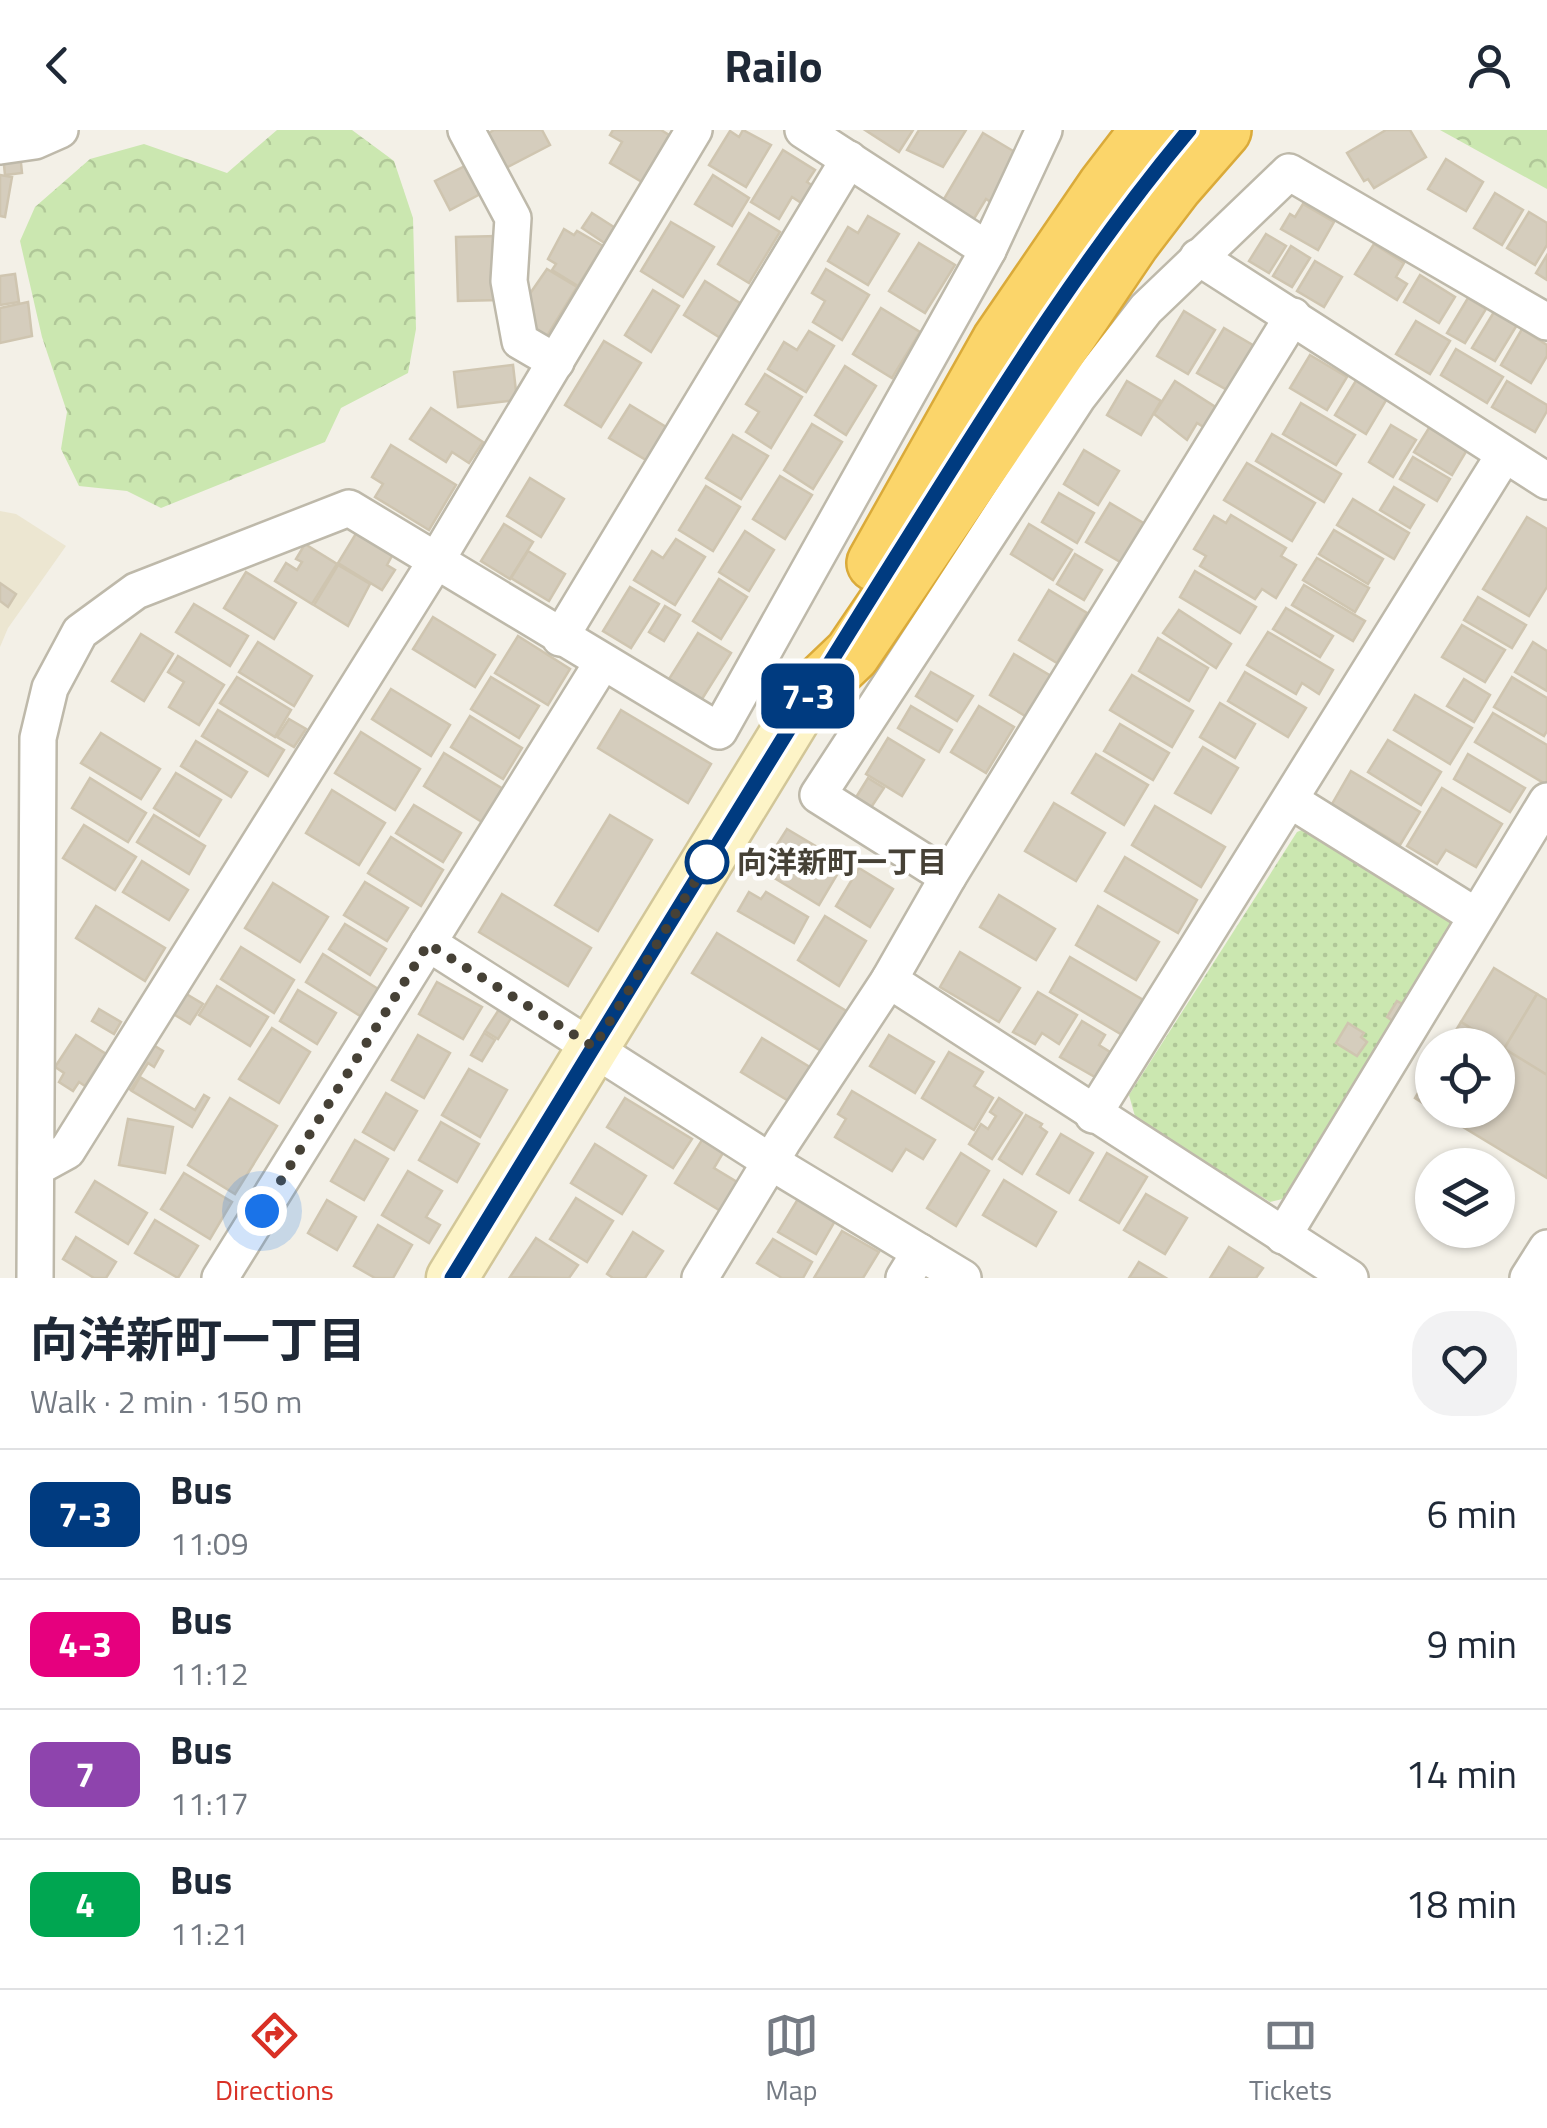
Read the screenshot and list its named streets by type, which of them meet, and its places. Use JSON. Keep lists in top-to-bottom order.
{
  "places": ["向洋新町一丁目"],
  "lines": ["bus line 7-3"],
  "page": {
    "header": "Railo",
    "on_map": "7-3",
    "heading": ["向洋新町一丁目", "Walk · 2 min · 150 m"],
    "list": [
      {
        "mark": "7-3",
        "name": "Bus",
        "note": "11:09",
        "value": "6 min"
      },
      {
        "mark": "4-3",
        "name": "Bus",
        "note": "11:12",
        "value": "9 min"
      },
      {
        "mark": "7",
        "name": "Bus",
        "note": "11:17",
        "value": "14 min"
      },
      {
        "mark": "4",
        "name": "Bus",
        "note": "11:21",
        "value": "18 min"
      }
    ],
    "tabs": ["Directions", "Map", "Tickets"]
  }
}
